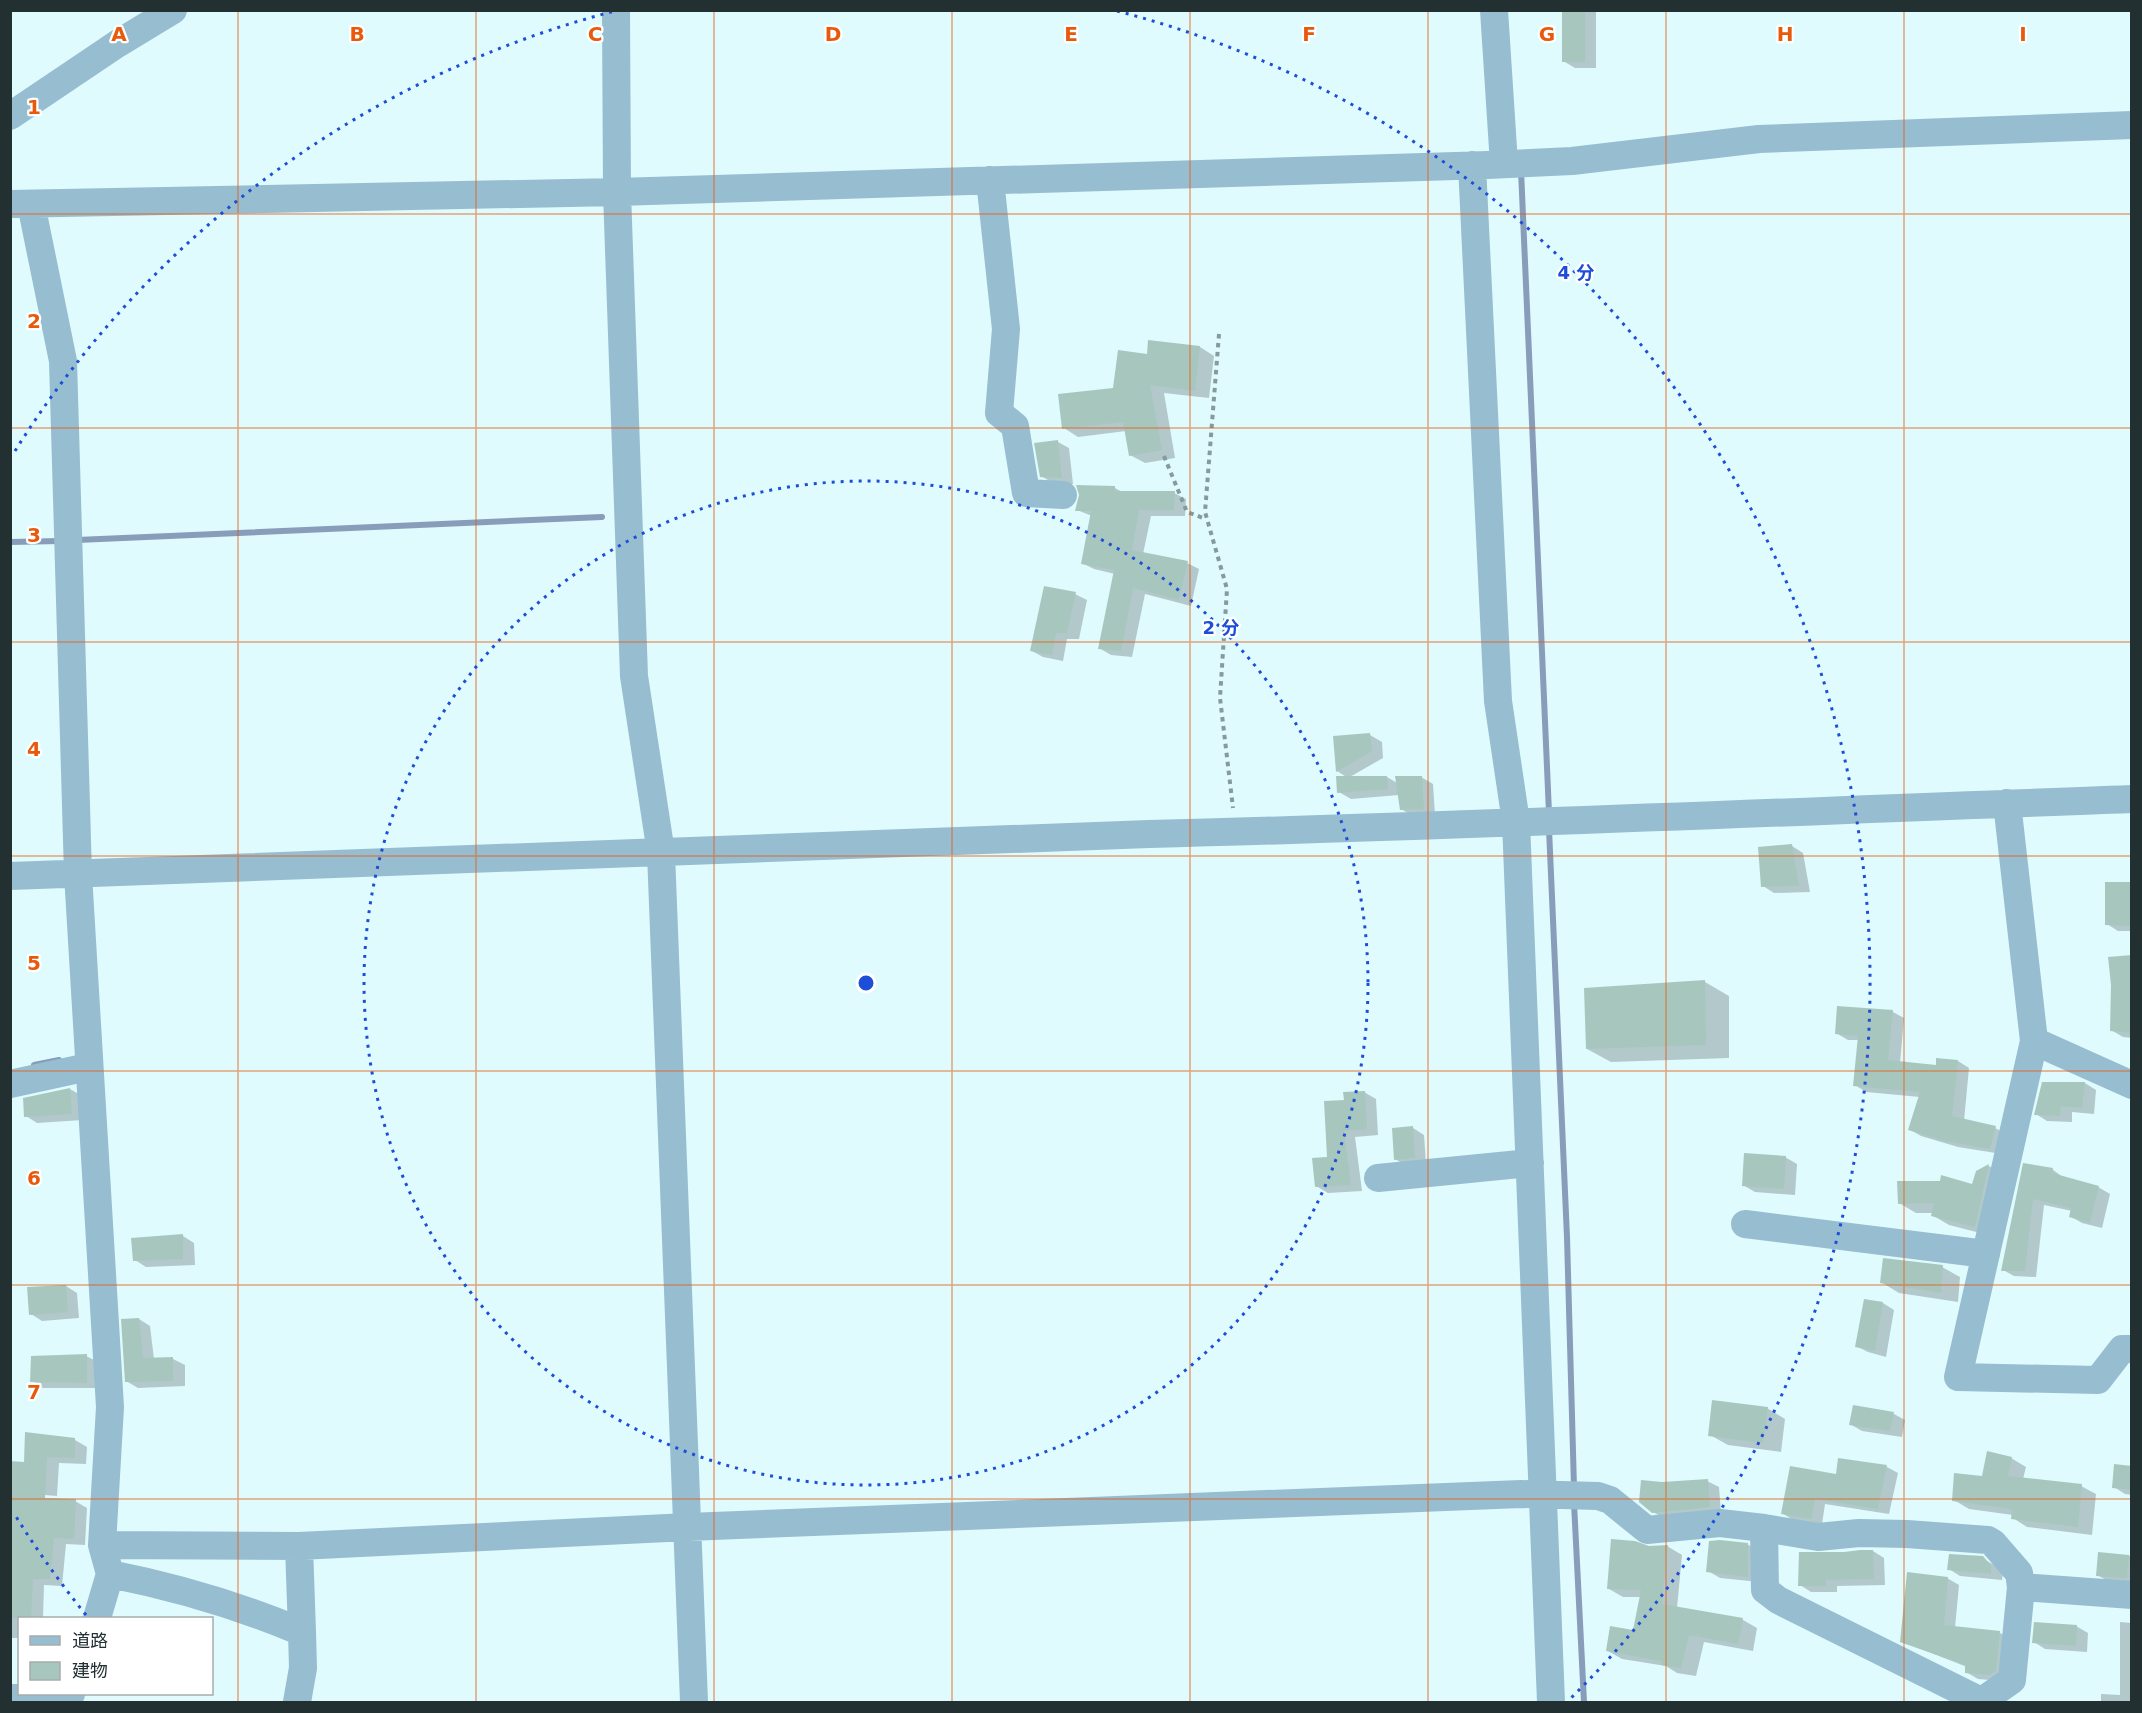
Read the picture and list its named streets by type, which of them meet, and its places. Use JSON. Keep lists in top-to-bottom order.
{
  "legend": ["道路", "建物"],
  "grid": {
    "columns": [
      "A",
      "B",
      "C",
      "D",
      "E",
      "F",
      "G",
      "H",
      "I"
    ],
    "rows": [
      "1",
      "2",
      "3",
      "4",
      "5",
      "6",
      "7"
    ]
  },
  "rings": ["4 分", "2 分"]
}
